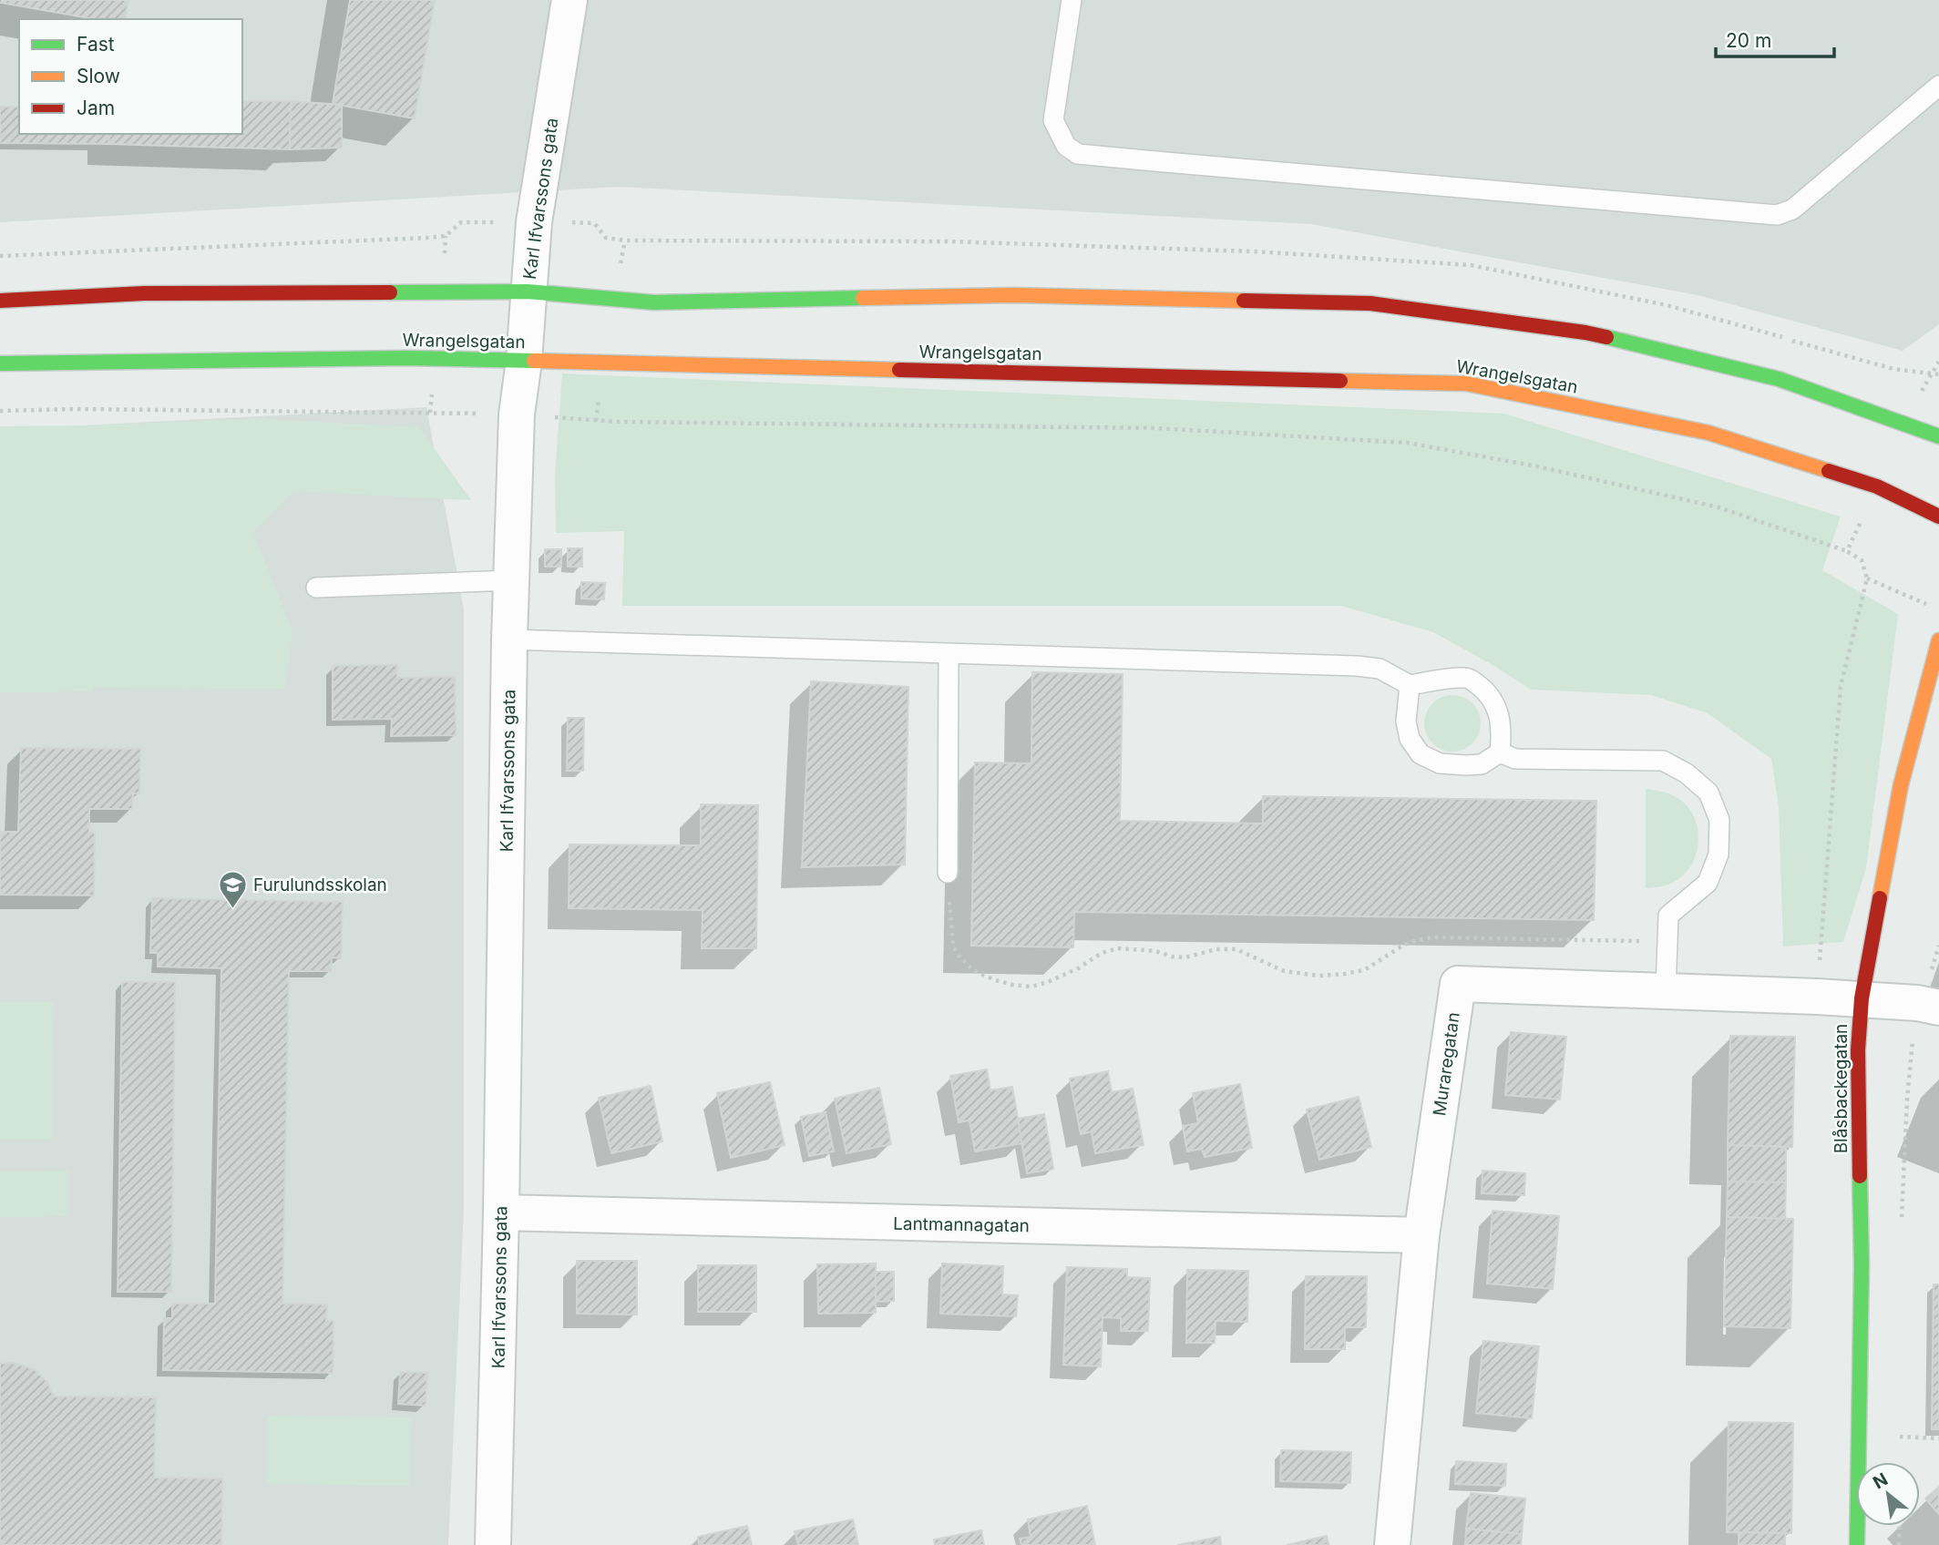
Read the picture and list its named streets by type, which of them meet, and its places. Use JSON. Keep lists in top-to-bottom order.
{
  "streets": {
    "main road": ["Wrangelsgatan", "Blåsbackegatan"],
    "street": ["Karl Ifvarssons gata", "Muraregatan", "Lantmannagatan"]
  },
  "crossings": [
    ["Karl Ifvarssons gata", "Wrangelsgatan"],
    ["Karl Ifvarssons gata", "Lantmannagatan"],
    ["Muraregatan", "Blåsbackegatan"],
    ["Muraregatan", "Lantmannagatan"]
  ],
  "places": {
    "school or university": ["Furulundsskolan"]
  },
  "legend": ["Fast", "Slow", "Jam"],
  "scale_bar": "20 m",
  "north": "top left"
}
